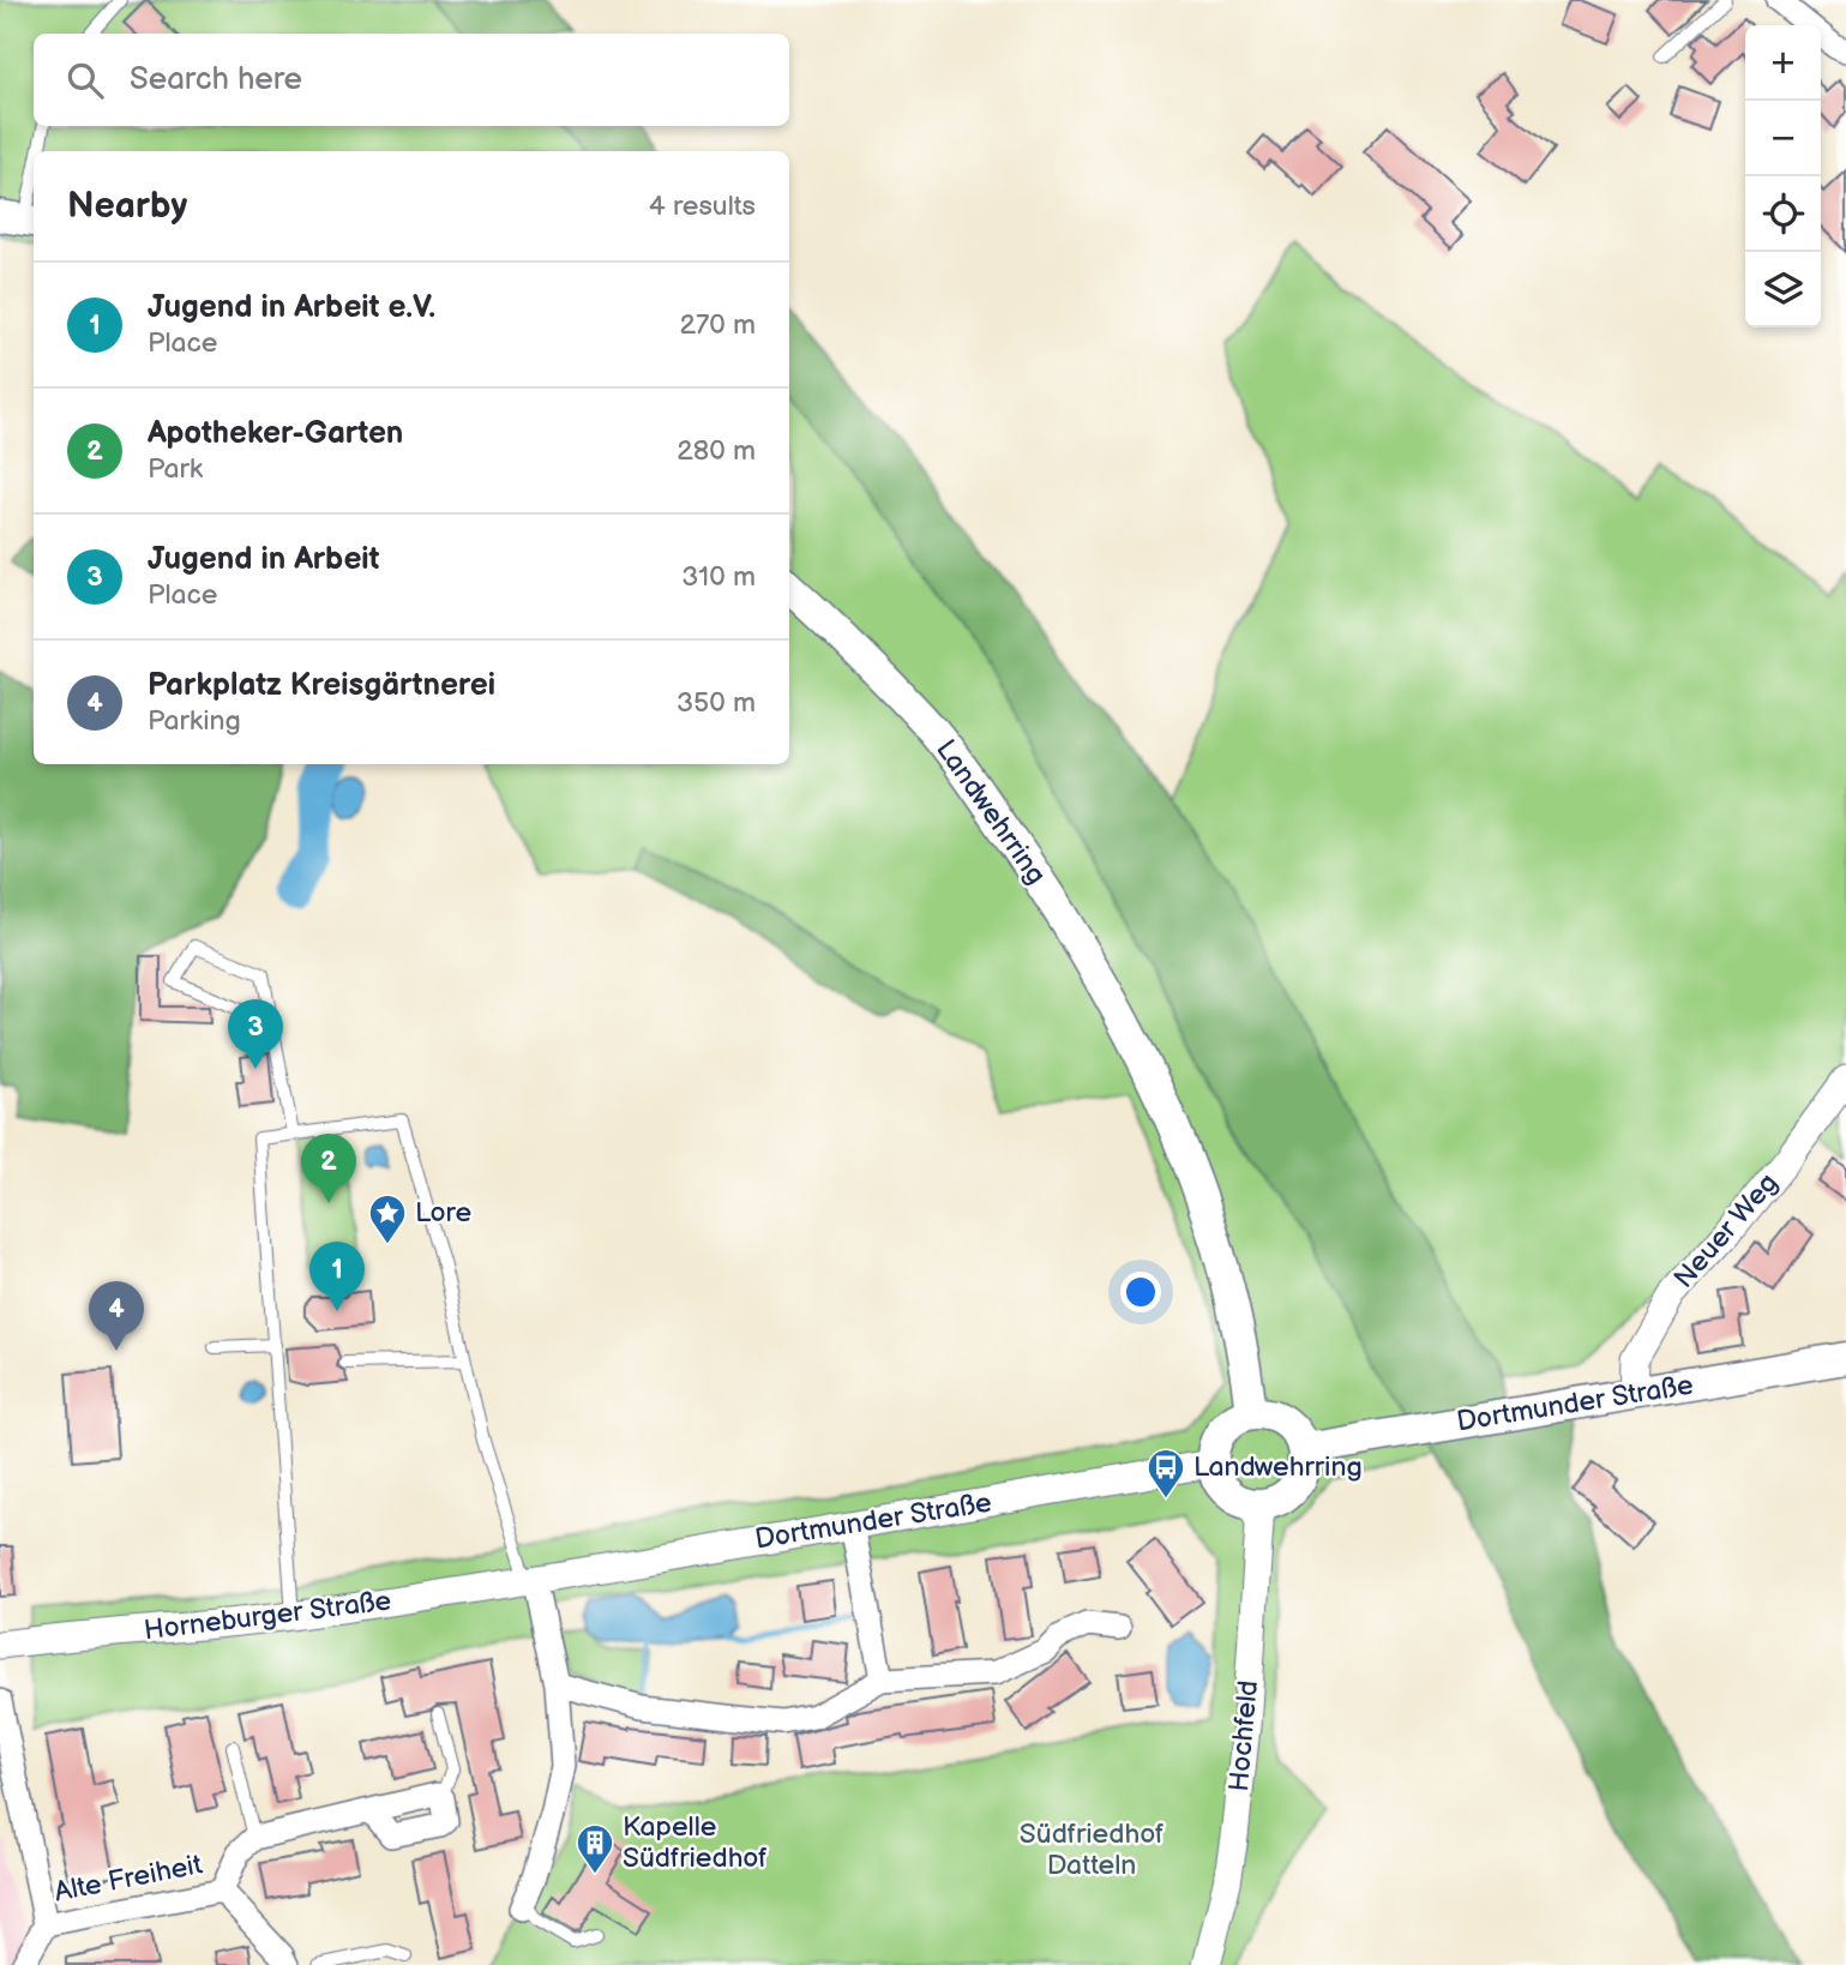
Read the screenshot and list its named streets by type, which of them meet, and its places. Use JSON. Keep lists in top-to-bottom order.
{
  "streets": {
    "main road": ["Landwehrring", "Dortmunder Straße"],
    "street": [
      "Neuer Weg",
      "Horneburger Straße",
      "Hochfeld",
      "Alte Freiheit"
    ]
  },
  "crossings": [
    ["Landwehrring", "Dortmunder Straße"],
    ["Landwehrring", "Hochfeld"],
    ["Neuer Weg", "Dortmunder Straße"],
    ["Dortmunder Straße", "Horneburger Straße"],
    ["Dortmunder Straße", "Hochfeld"]
  ],
  "parks": ["Südfriedhof Datteln"],
  "places": {
    "place": ["Lore"],
    "bus stop": ["Landwehrring"],
    "building": ["Kapelle Südfriedhof"]
  },
  "page": {
    "map_buttons": ["+", "−"],
    "search": "Search here",
    "heading": ["Nearby", "4 results"],
    "list": [
      {
        "mark": "1",
        "name": "Jugend in Arbeit e.V.",
        "note": "Place",
        "value": "270 m"
      },
      {
        "mark": "2",
        "name": "Apotheker-Garten",
        "note": "Park",
        "value": "280 m"
      },
      {
        "mark": "3",
        "name": "Jugend in Arbeit",
        "note": "Place",
        "value": "310 m"
      },
      {
        "mark": "4",
        "name": "Parkplatz Kreisgärtnerei",
        "note": "Parking",
        "value": "350 m"
      }
    ],
    "pins": [
      "3",
      "2",
      "1",
      "4"
    ]
  }
}
